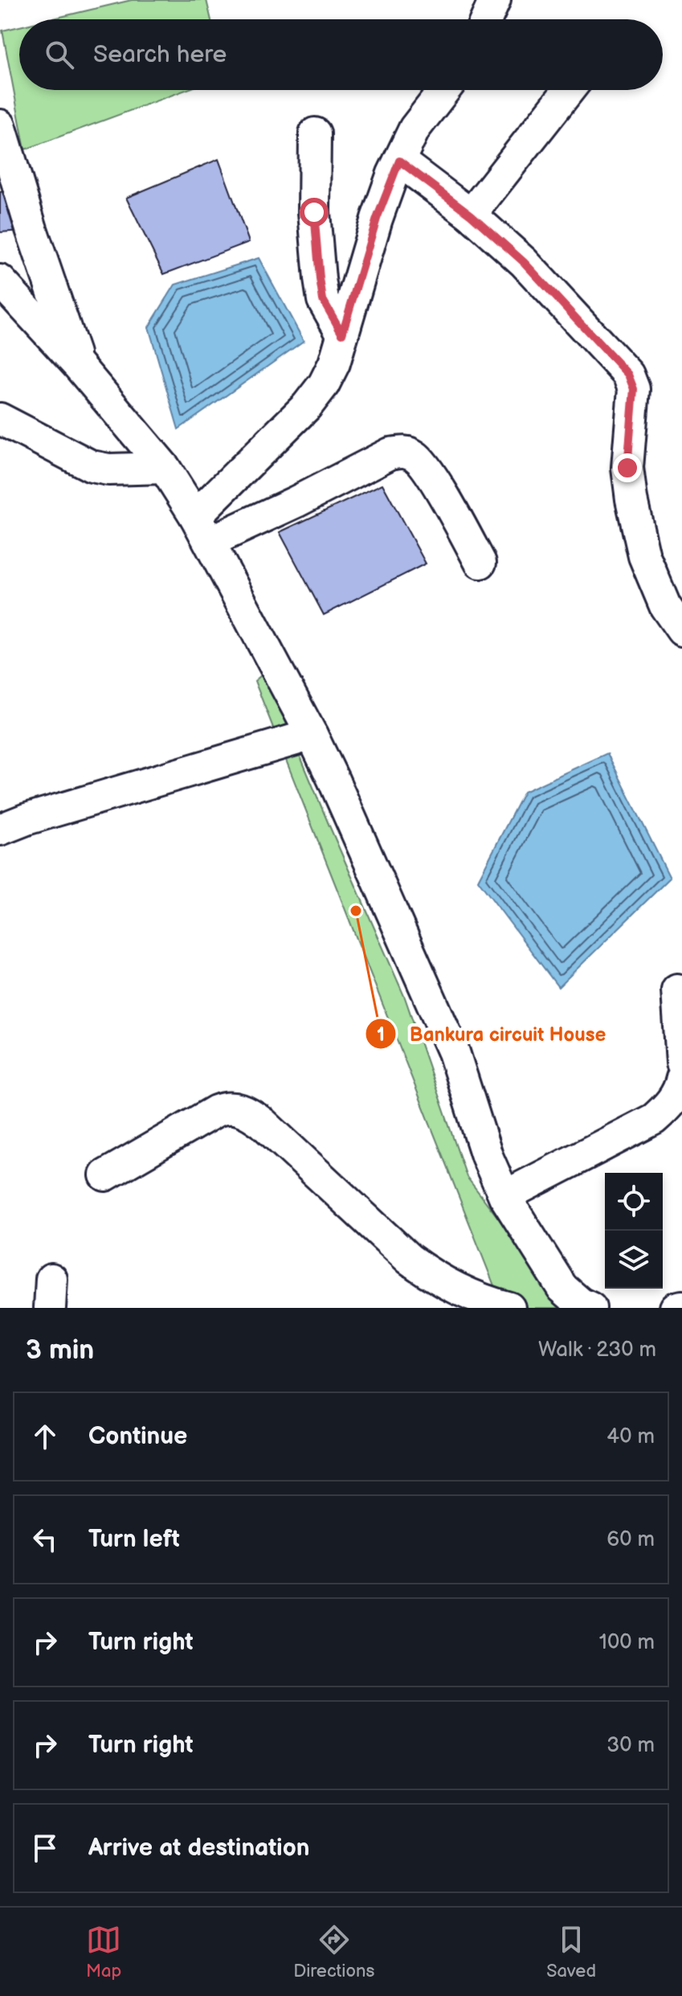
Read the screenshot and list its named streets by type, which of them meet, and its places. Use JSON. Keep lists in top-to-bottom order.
{
  "places": ["Bankura circuit House"],
  "page": {
    "search": "Search here",
    "heading": ["3 min", "Walk · 230 m"],
    "list": [
      ["Continue", "40 m"],
      ["Turn left", "60 m"],
      ["Turn right", "100 m"],
      ["Turn right", "30 m"],
      "Arrive at destination"
    ],
    "nav": ["Map", "Directions", "Saved"]
  }
}
